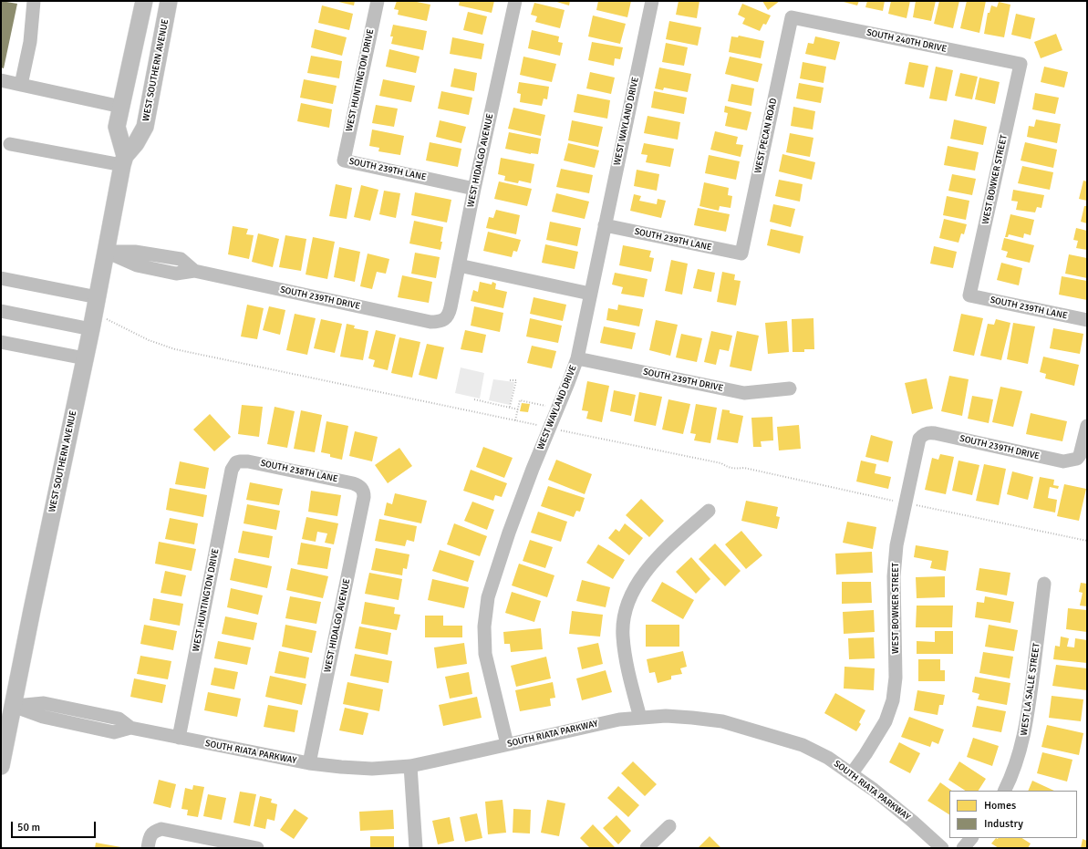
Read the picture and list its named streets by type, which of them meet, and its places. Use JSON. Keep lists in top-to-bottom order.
{
  "streets": {
    "main road": ["WEST SOUTHERN AVENUE"],
    "street": [
      "SOUTH 240TH DRIVE",
      "WEST HUNTINGTON DRIVE",
      "WEST WAYLAND DRIVE",
      "WEST PECAN ROAD",
      "WEST HIDALGO AVENUE",
      "SOUTH 239TH LANE",
      "WEST BOWKER STREET",
      "SOUTH 239TH DRIVE",
      "SOUTH 238TH LANE",
      "WEST LA SALLE STREET",
      "SOUTH RIATA PARKWAY"
    ]
  },
  "crossings": [
    ["SOUTH 240TH DRIVE", "WEST PECAN ROAD"],
    ["SOUTH 240TH DRIVE", "WEST BOWKER STREET"],
    ["WEST SOUTHERN AVENUE", "SOUTH 239TH DRIVE"],
    ["WEST SOUTHERN AVENUE", "SOUTH RIATA PARKWAY"],
    ["WEST HUNTINGTON DRIVE", "SOUTH 239TH LANE"],
    ["WEST HUNTINGTON DRIVE", "SOUTH 238TH LANE"],
    ["WEST HUNTINGTON DRIVE", "SOUTH RIATA PARKWAY"],
    ["WEST WAYLAND DRIVE", "SOUTH 239TH LANE"],
    ["WEST WAYLAND DRIVE", "SOUTH 239TH DRIVE"],
    ["WEST WAYLAND DRIVE", "SOUTH RIATA PARKWAY"],
    ["WEST PECAN ROAD", "SOUTH 239TH LANE"],
    ["WEST HIDALGO AVENUE", "SOUTH 239TH LANE"],
    ["WEST HIDALGO AVENUE", "SOUTH 239TH DRIVE"],
    ["WEST HIDALGO AVENUE", "SOUTH 238TH LANE"],
    ["WEST HIDALGO AVENUE", "SOUTH RIATA PARKWAY"],
    ["SOUTH 239TH LANE", "WEST BOWKER STREET"],
    ["WEST BOWKER STREET", "SOUTH 239TH DRIVE"],
    ["WEST BOWKER STREET", "SOUTH RIATA PARKWAY"]
  ],
  "legend": ["Homes", "Industry"],
  "scale_bar": "50 m"
}
